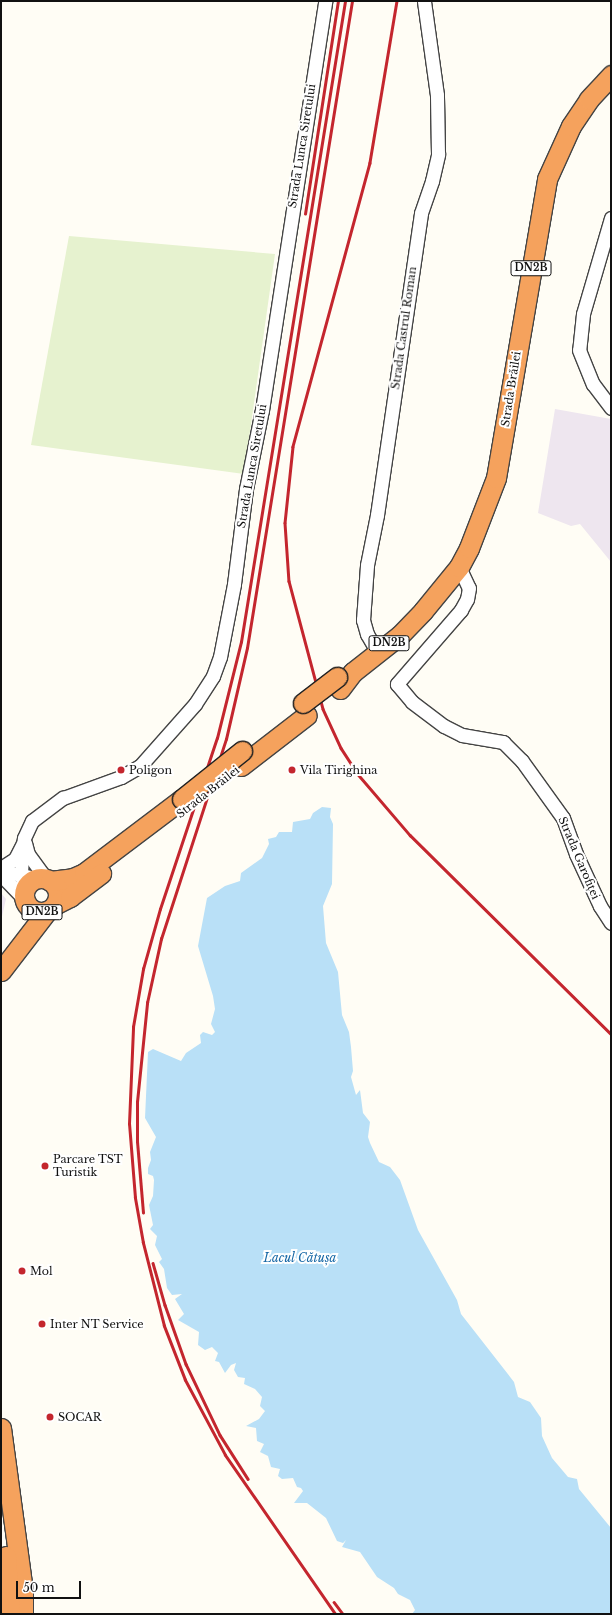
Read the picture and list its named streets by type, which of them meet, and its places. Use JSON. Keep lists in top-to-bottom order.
{
  "streets": {
    "highway": ["DN2B", "Strada Brăilei"],
    "street": ["Strada Lunca Siretului", "Strada Castrul Roman", "Strada Garofiței"]
  },
  "crossings": [
    ["Strada Lunca Siretului", "DN2B"],
    ["Strada Lunca Siretului", "Strada Brăilei"],
    ["DN2B", "Strada Brăilei"],
    ["Strada Castrul Roman", "Strada Brăilei"],
    ["Strada Brăilei", "Strada Garofiței"]
  ],
  "water": ["Lacul Cătușa"],
  "places": [
    "Poligon",
    "Vila Tirighina",
    "Parcare TST Turistik",
    "Mol",
    "Inter NT Service",
    "SOCAR"
  ],
  "scale_bar": "50 m"
}
